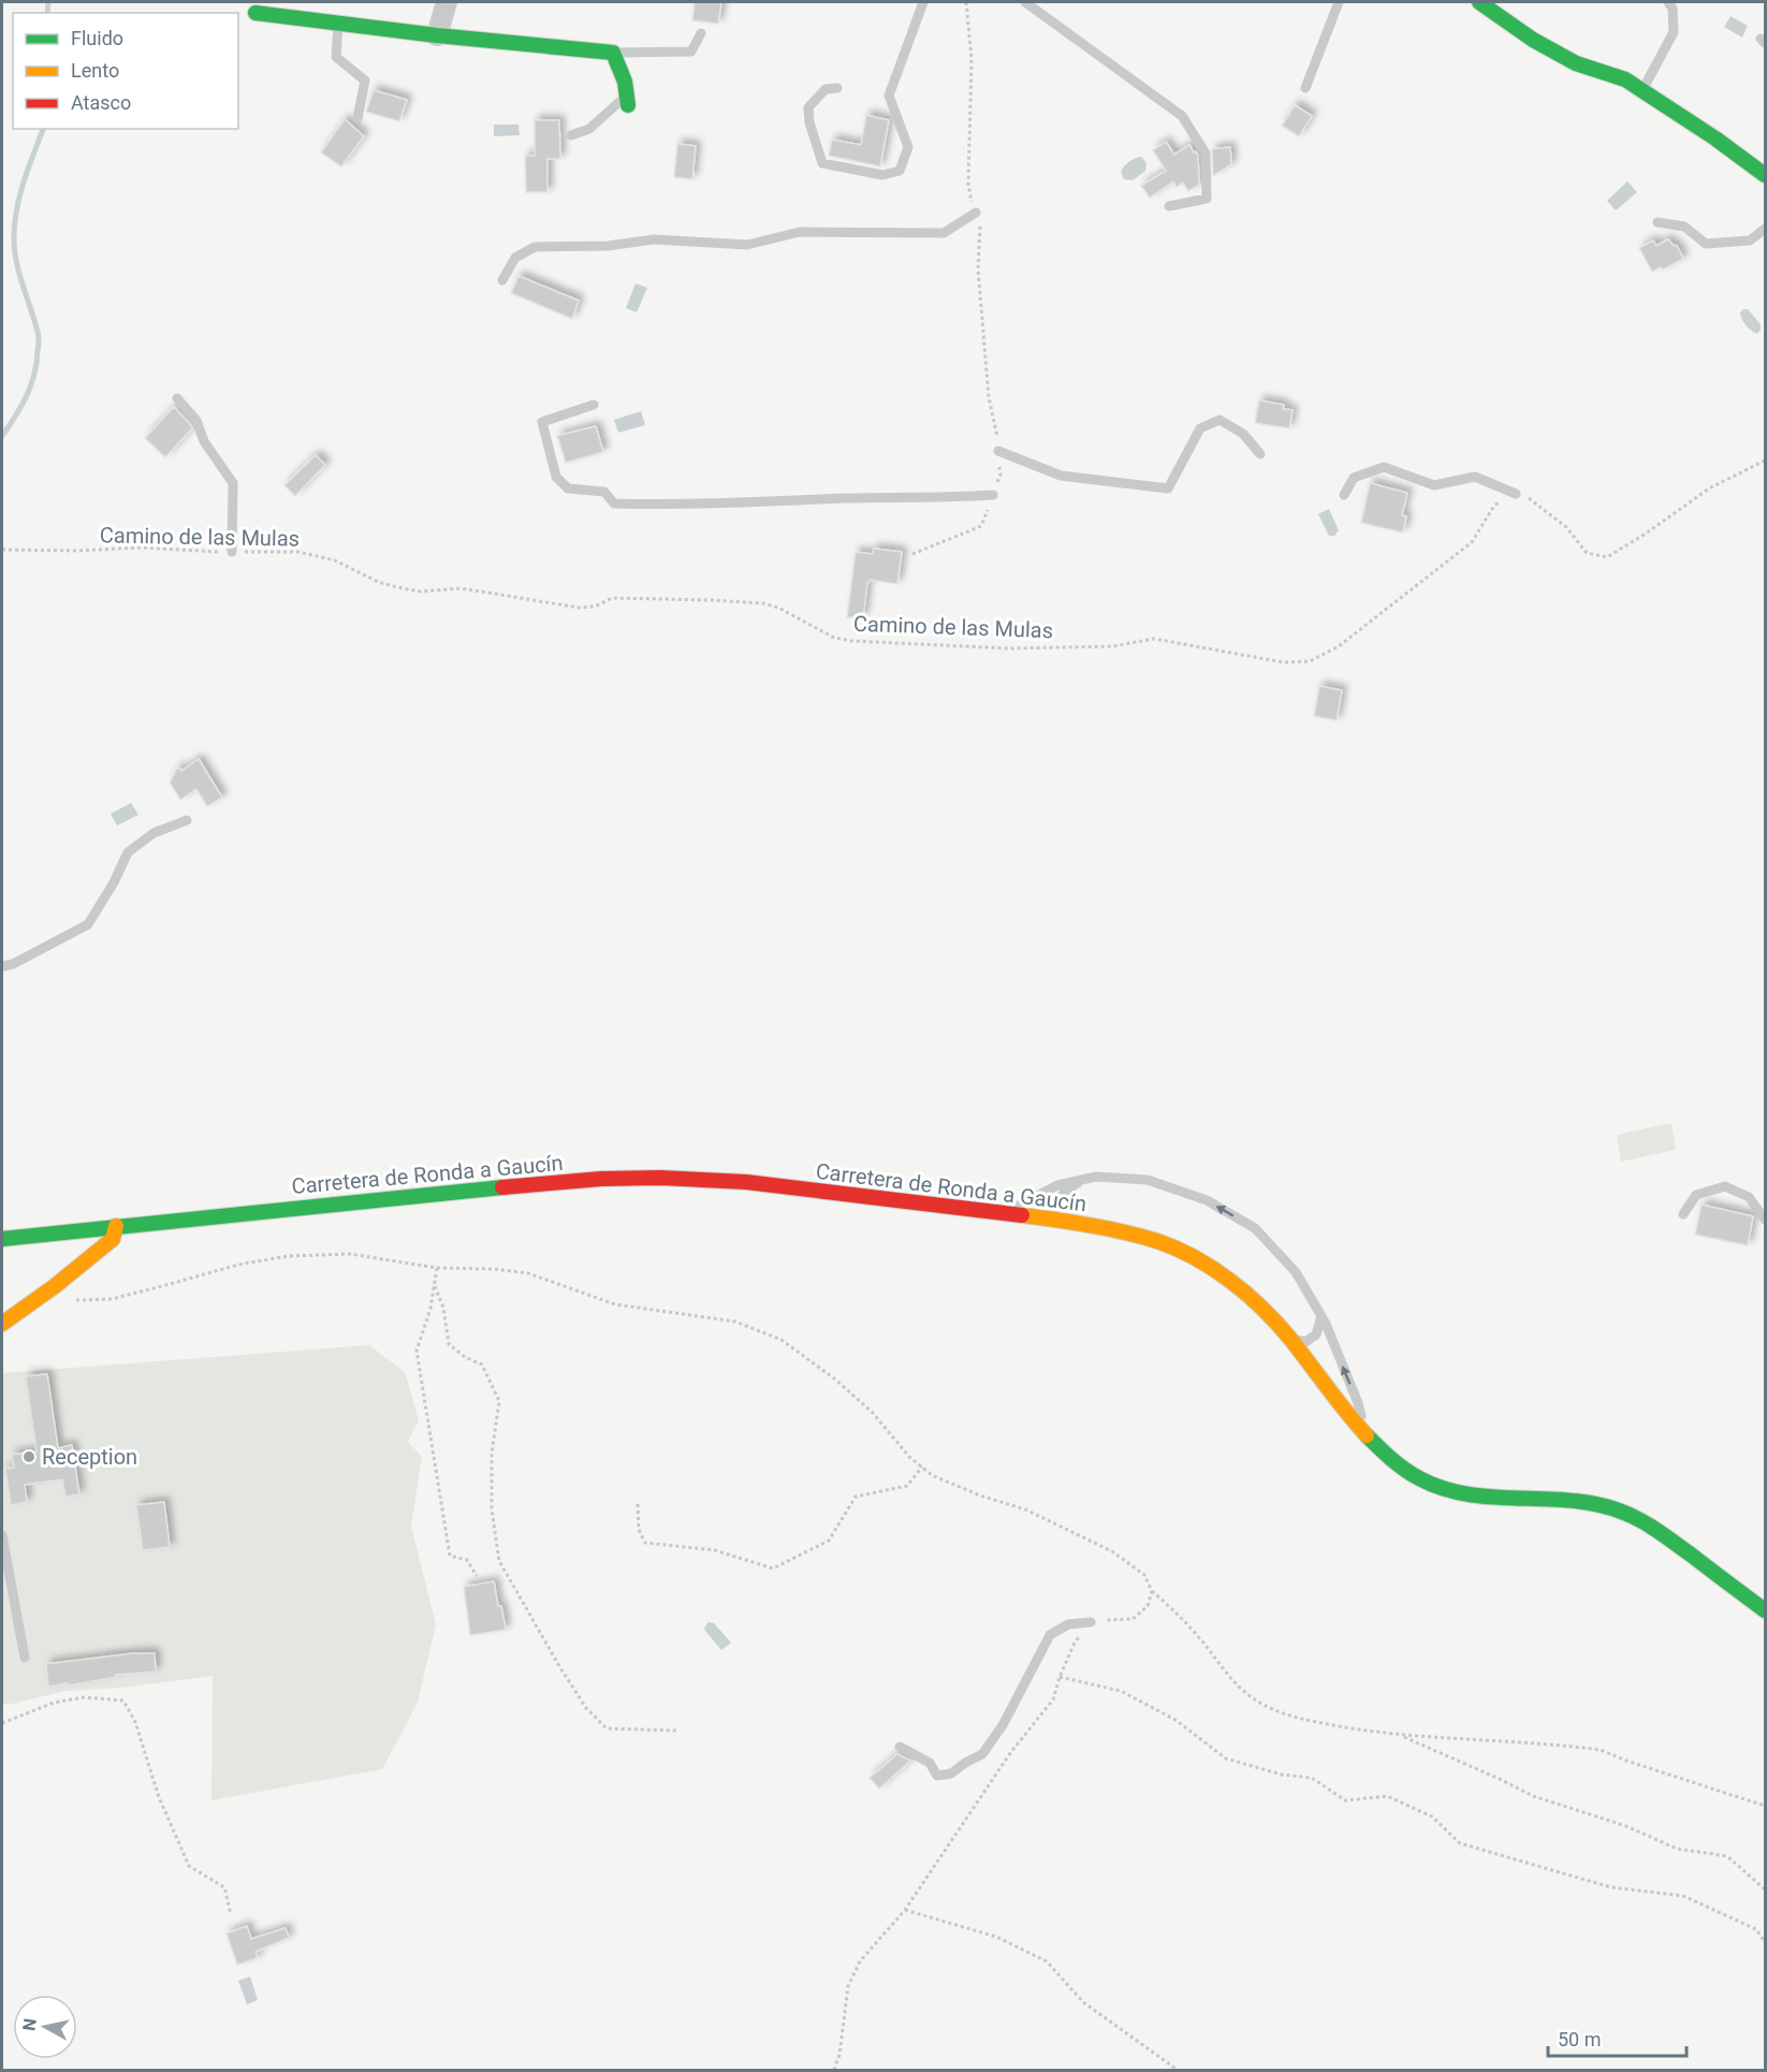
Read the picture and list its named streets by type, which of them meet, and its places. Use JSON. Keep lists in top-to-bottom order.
{
  "streets": {
    "main road": ["Carretera de Ronda a Gaucín"],
    "path": ["Camino de las Mulas"]
  },
  "places": ["Reception"],
  "legend": ["Fluido", "Lento", "Atasco"],
  "scale_bar": "50 m",
  "north": "left"
}
